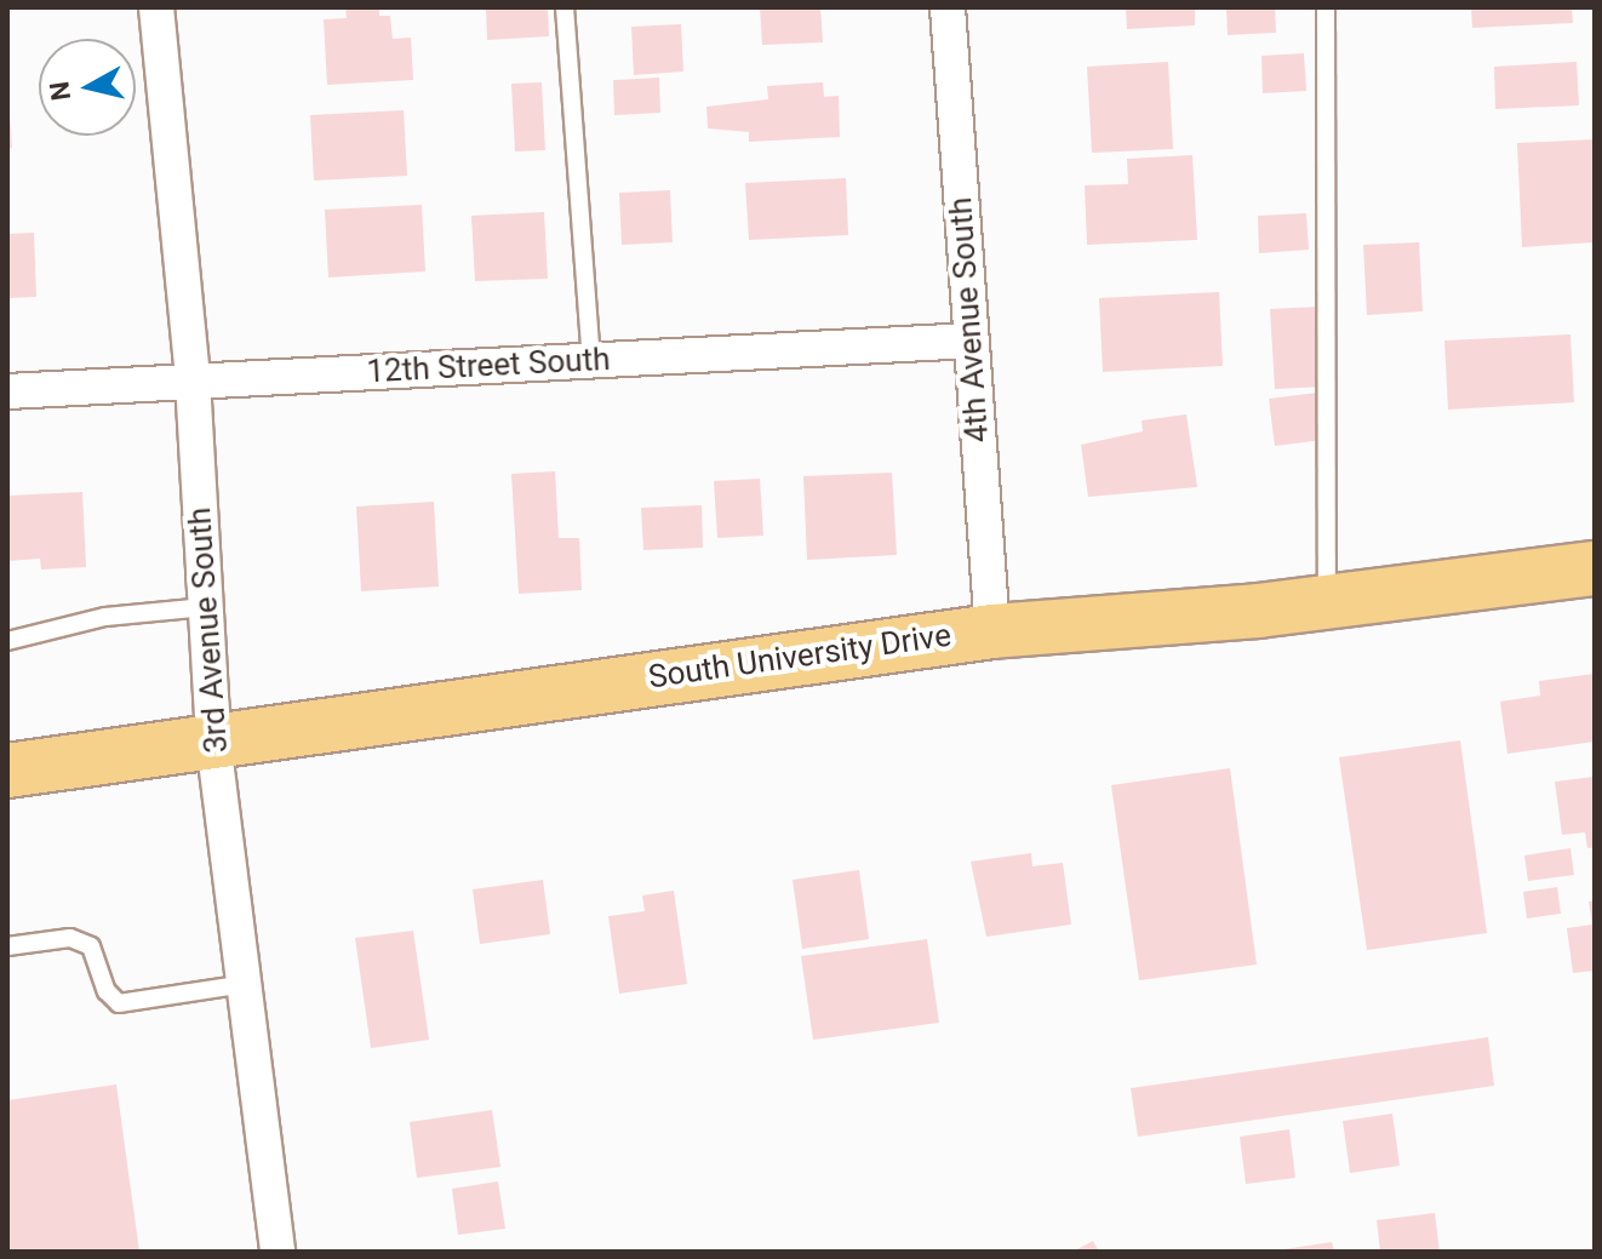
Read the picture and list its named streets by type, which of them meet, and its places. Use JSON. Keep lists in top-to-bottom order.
{
  "streets": {
    "main road": ["South University Drive"],
    "street": ["4th Avenue South", "12th Street South", "3rd Avenue South"]
  },
  "crossings": [
    ["4th Avenue South", "12th Street South"],
    ["4th Avenue South", "South University Drive"],
    ["12th Street South", "3rd Avenue South"],
    ["3rd Avenue South", "South University Drive"]
  ],
  "north": "left"
}
